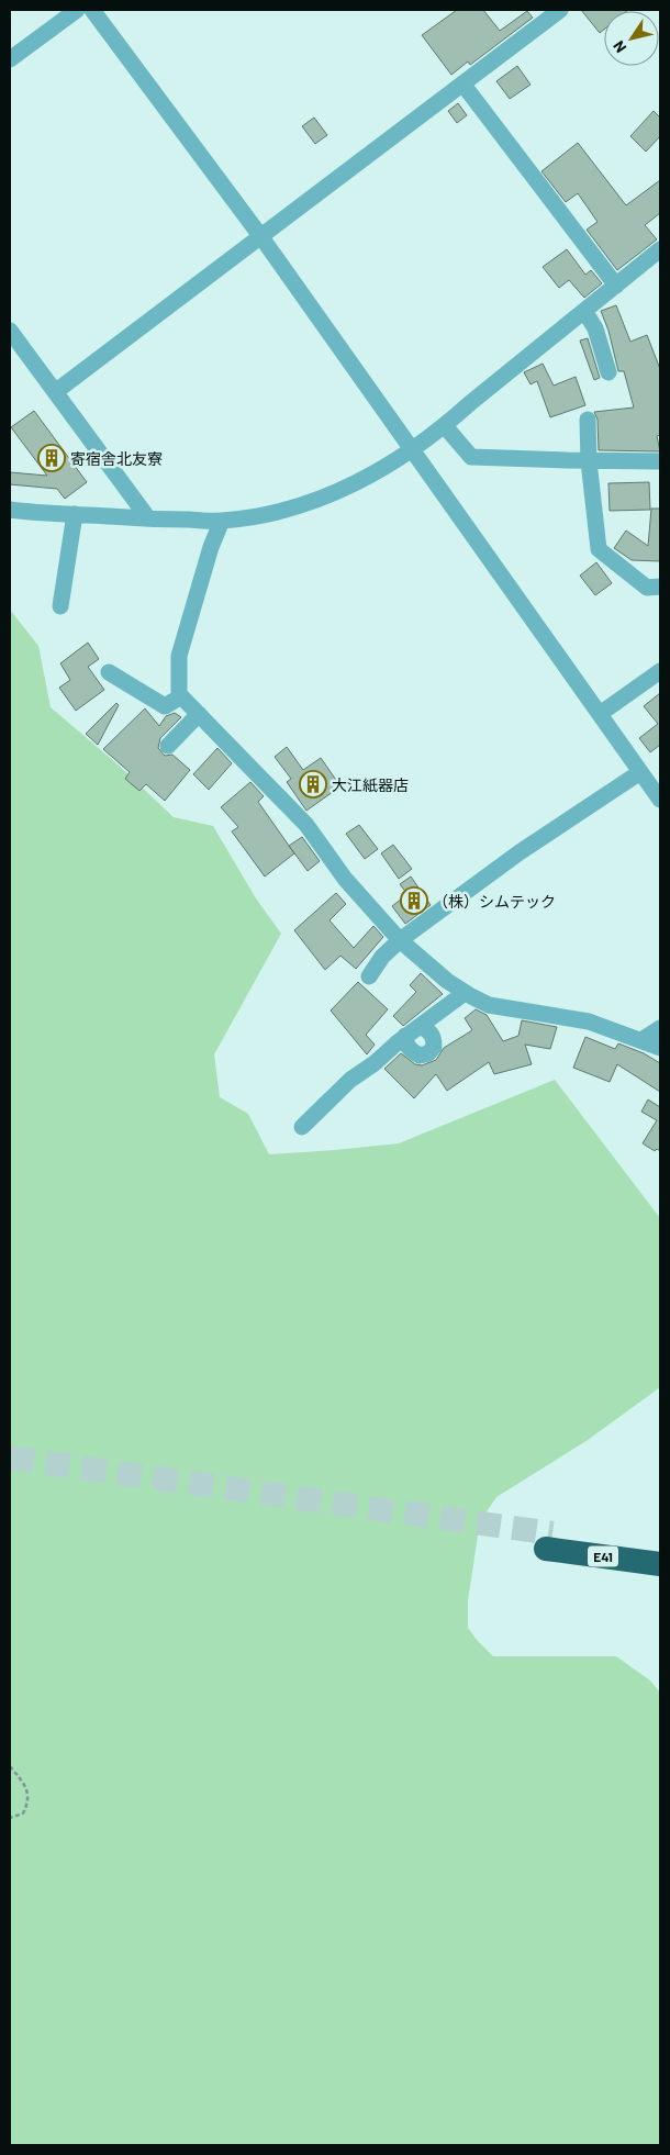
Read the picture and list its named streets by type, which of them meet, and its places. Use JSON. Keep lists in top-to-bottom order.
{
  "streets": {
    "highway": ["E41"]
  },
  "places": {
    "building": ["寄宿舎北友寮", "大江紙器店", "（株）シムテック"]
  },
  "north": "bottom left"
}
